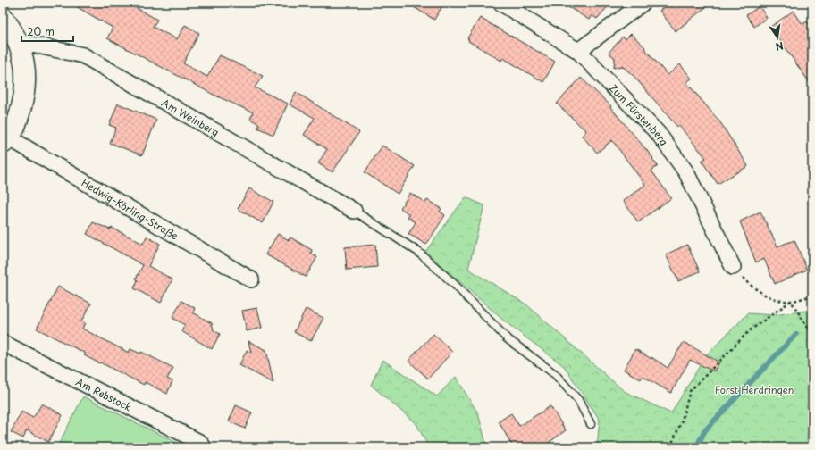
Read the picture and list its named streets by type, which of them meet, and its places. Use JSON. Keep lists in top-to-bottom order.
{
  "streets": {
    "street": [
      "Zum Fürstenberg",
      "Am Weinberg",
      "Hedwig-Körling-Straße",
      "Am Rebstock"
    ]
  },
  "parks": ["Forst Herdringen"],
  "scale_bar": "20 m",
  "north": "bottom"
}
